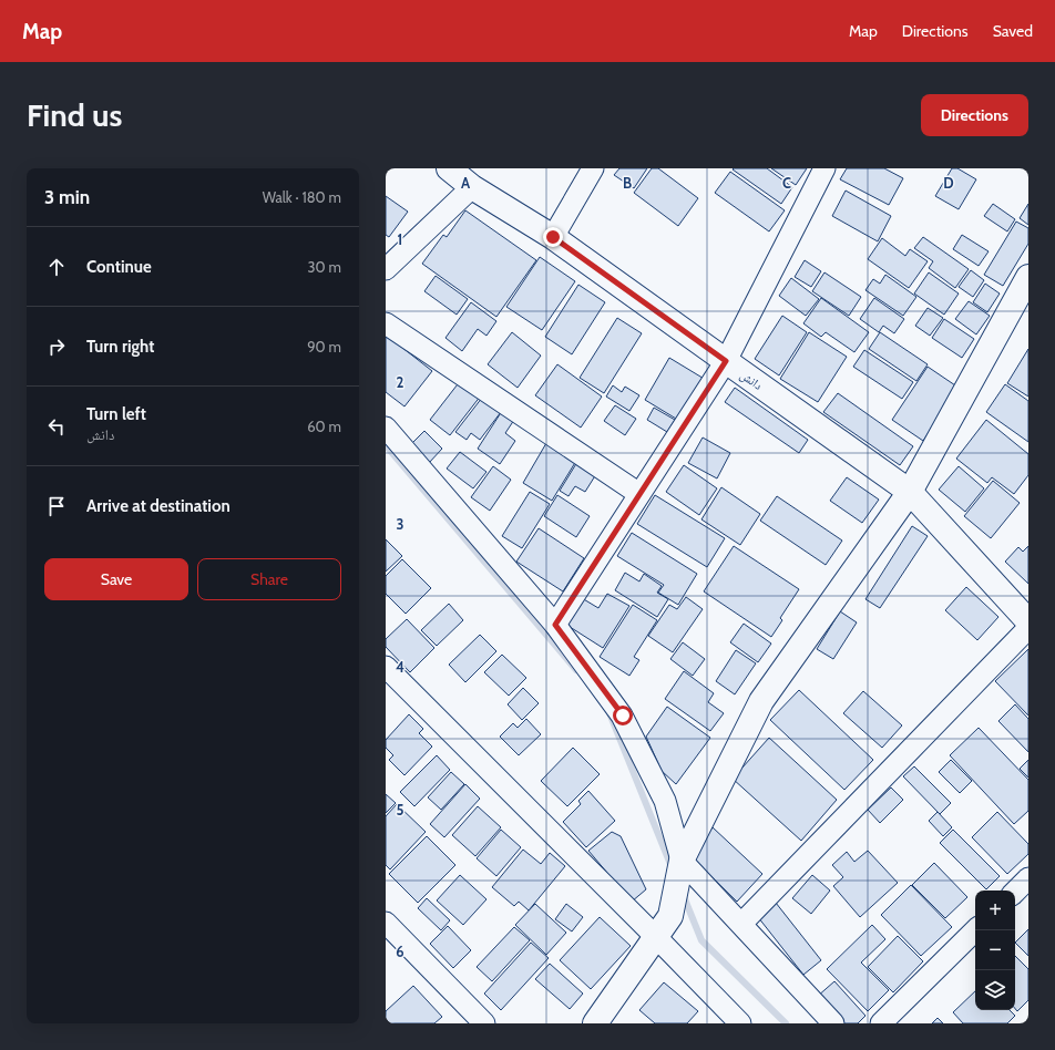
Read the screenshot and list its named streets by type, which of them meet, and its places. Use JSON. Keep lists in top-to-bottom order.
{
  "streets": {
    "street": ["دانش"]
  },
  "page": {
    "header": "Map",
    "nav": ["Map", "Directions", "Saved"],
    "buttons": [
      "Directions",
      ["Save", "Share"]
    ],
    "title": "Find us",
    "heading": ["3 min", "Walk · 180 m"],
    "list": [
      ["Continue", "30 m"],
      ["Turn right", "90 m"],
      ["Turn left", "دانش", "60 m"],
      "Arrive at destination"
    ],
    "map_buttons": ["+", "−"]
  },
  "grid": {
    "columns": [
      "A",
      "B",
      "C",
      "D"
    ],
    "rows": [
      "1",
      "2",
      "3",
      "4",
      "5",
      "6"
    ]
  }
}
